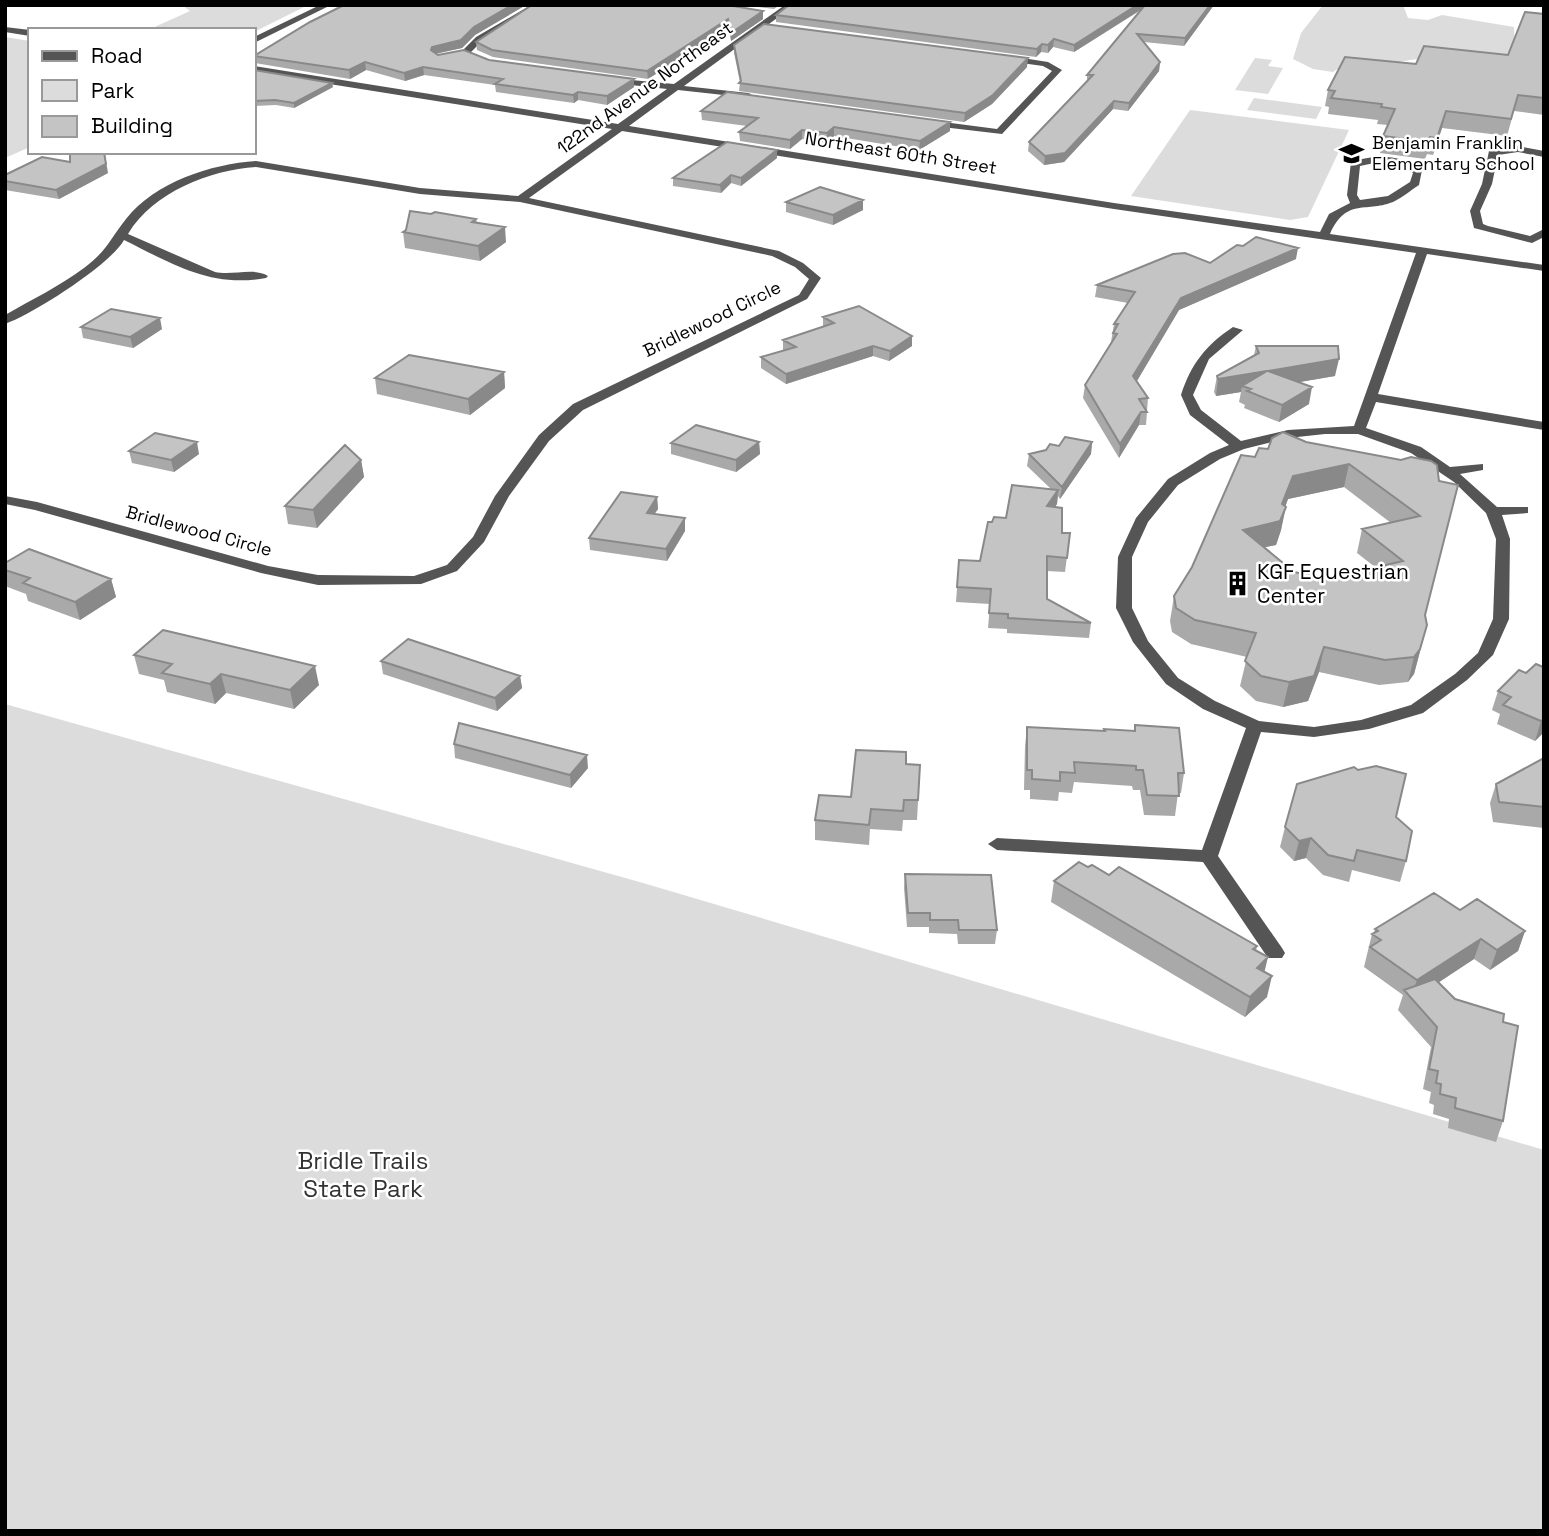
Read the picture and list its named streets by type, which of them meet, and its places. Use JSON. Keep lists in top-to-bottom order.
{
  "streets": {
    "street": ["122nd Avenue Northeast", "Northeast 60th Street", "Bridlewood Circle"]
  },
  "crossings": [
    ["122nd Avenue Northeast", "Northeast 60th Street"],
    ["122nd Avenue Northeast", "Bridlewood Circle"]
  ],
  "parks": ["Bridle Trails State Park"],
  "places": {
    "school or university": ["Benjamin Franklin Elementary School"],
    "building": ["KGF Equestrian Center"]
  },
  "legend": ["Road", "Park", "Building"]
}
